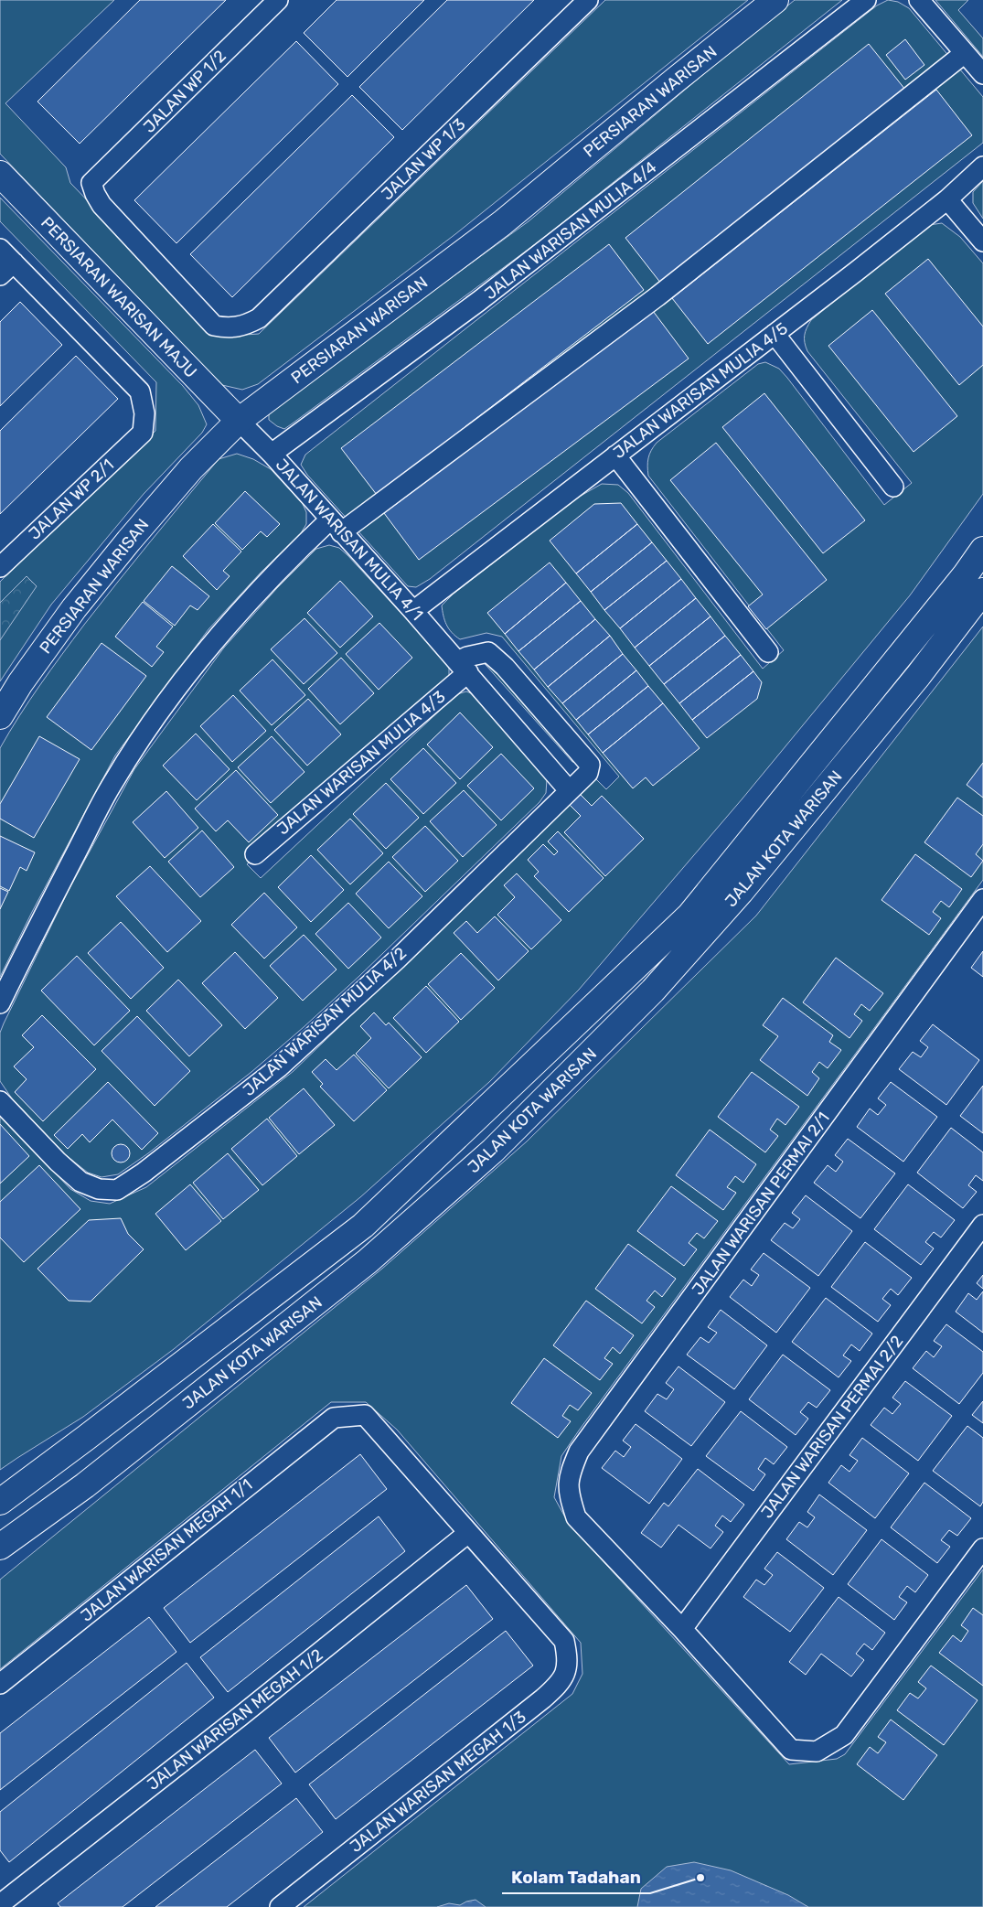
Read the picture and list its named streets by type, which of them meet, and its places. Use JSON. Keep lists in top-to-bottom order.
{
  "streets": {
    "street": [
      "JALAN WP 1/2",
      "PERSIARAN WARISAN",
      "JALAN WP 1/3",
      "JALAN WARISAN MULIA 4/4",
      "PERSIARAN WARISAN MAJU",
      "JALAN WARISAN MULIA 4/5",
      "JALAN WP 2/1",
      "JALAN WARISAN MULIA 4/1",
      "JALAN WARISAN MULIA 4/3",
      "JALAN KOTA WARISAN",
      "JALAN WARISAN MULIA 4/2",
      "JALAN WARISAN PERMAI 2/1",
      "JALAN WARISAN PERMAI 2/2",
      "JALAN WARISAN MEGAH 1/1",
      "JALAN WARISAN MEGAH 1/2",
      "JALAN WARISAN MEGAH 1/3"
    ]
  },
  "crossings": [
    ["JALAN WP 1/2", "JALAN WP 1/3"],
    ["PERSIARAN WARISAN", "PERSIARAN WARISAN MAJU"],
    ["PERSIARAN WARISAN", "JALAN WARISAN MULIA 4/1"],
    ["JALAN WARISAN MULIA 4/4", "JALAN WARISAN MULIA 4/1"],
    ["PERSIARAN WARISAN MAJU", "JALAN WARISAN MULIA 4/1"],
    ["JALAN WARISAN MULIA 4/5", "JALAN WARISAN MULIA 4/1"],
    ["JALAN WARISAN MULIA 4/1", "JALAN WARISAN MULIA 4/3"],
    ["JALAN WARISAN MULIA 4/1", "JALAN WARISAN MULIA 4/2"],
    ["JALAN WARISAN PERMAI 2/1", "JALAN WARISAN PERMAI 2/2"],
    ["JALAN WARISAN MEGAH 1/1", "JALAN WARISAN MEGAH 1/2"],
    ["JALAN WARISAN MEGAH 1/1", "JALAN WARISAN MEGAH 1/3"],
    ["JALAN WARISAN MEGAH 1/2", "JALAN WARISAN MEGAH 1/3"]
  ],
  "places": ["Kolam Tadahan"]
}
